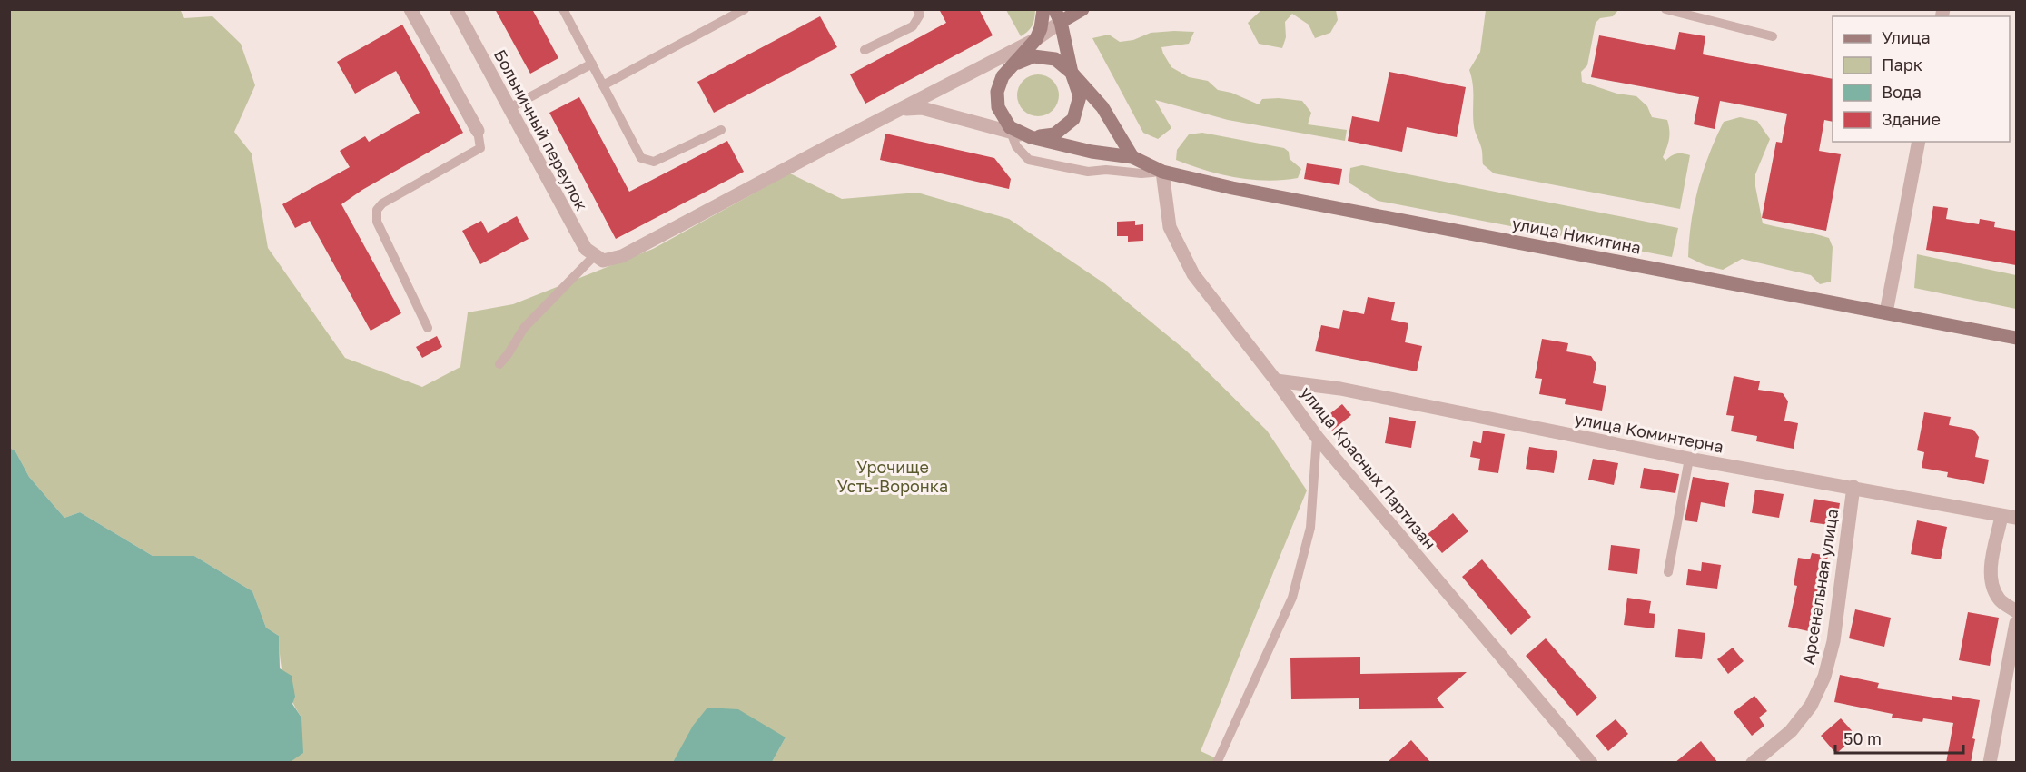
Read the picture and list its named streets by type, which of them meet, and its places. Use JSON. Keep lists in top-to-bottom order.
{
  "streets": {
    "main road": ["улица Никитина"],
    "street": [
      "Больничный переулок",
      "улица Коминтерна",
      "улица Красных Партизан",
      "Арсенальная улица"
    ]
  },
  "crossings": [
    ["улица Никитина", "улица Красных Партизан"],
    ["улица Коминтерна", "улица Красных Партизан"],
    ["улица Коминтерна", "Арсенальная улица"]
  ],
  "parks": ["Урочище Усть-Воронка"],
  "legend": [
    "Улица",
    "Парк",
    "Вода",
    "Здание"
  ],
  "scale_bar": "50 m"
}
